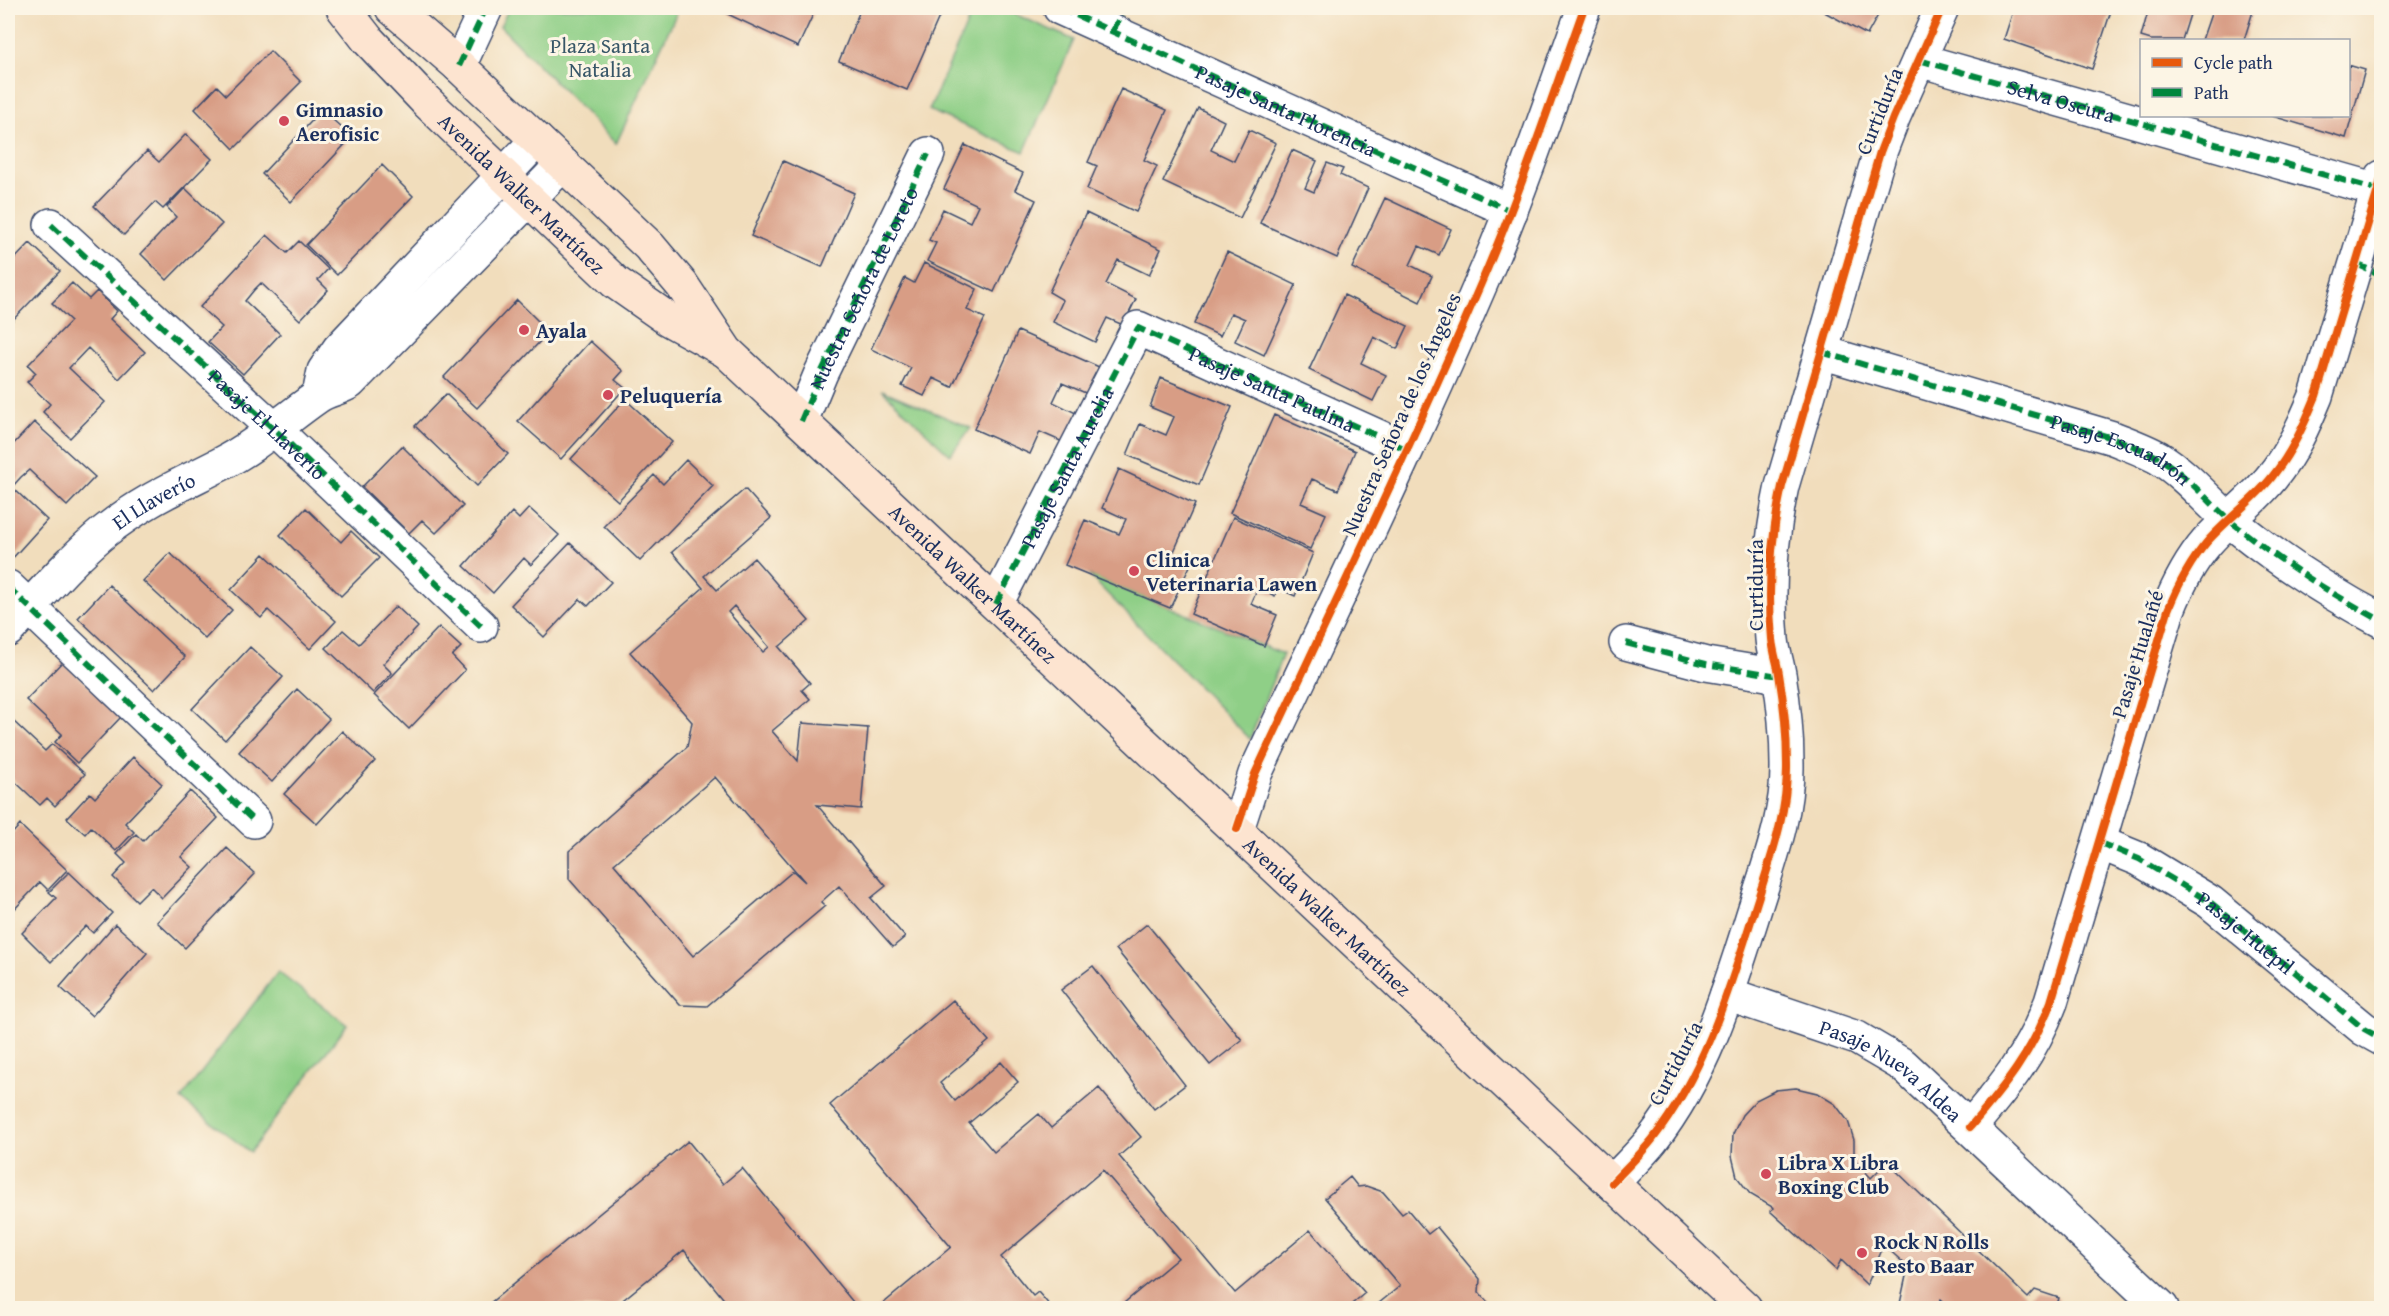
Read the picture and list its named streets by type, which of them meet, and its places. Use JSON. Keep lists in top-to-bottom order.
{
  "streets": {
    "main road": ["Avenida Walker Martínez"],
    "street": [
      "Selva Oscura",
      "Pasaje Santa Florencia",
      "Curtiduría",
      "Nuestra Señora de Loreto",
      "Pasaje Santa Paulina",
      "Nuestra Señora de los Ángeles",
      "Pasaje El Llaverío",
      "Pasaje Escuadrón",
      "Pasaje Santa Aurelia",
      "El Llaverío",
      "Pasaje Hualañé",
      "Pasaje Huépil",
      "Pasaje Nueva Aldea"
    ]
  },
  "crossings": [
    ["Selva Oscura", "Curtiduría"],
    ["Selva Oscura", "Pasaje Hualañé"],
    ["Pasaje Santa Florencia", "Nuestra Señora de los Ángeles"],
    ["Curtiduría", "Avenida Walker Martínez"],
    ["Curtiduría", "Pasaje Escuadrón"],
    ["Curtiduría", "Pasaje Nueva Aldea"],
    ["Avenida Walker Martínez", "Nuestra Señora de Loreto"],
    ["Avenida Walker Martínez", "Nuestra Señora de los Ángeles"],
    ["Avenida Walker Martínez", "Pasaje Santa Aurelia"],
    ["Avenida Walker Martínez", "El Llaverío"],
    ["Pasaje Santa Paulina", "Nuestra Señora de los Ángeles"],
    ["Pasaje Santa Paulina", "Pasaje Santa Aurelia"],
    ["Pasaje El Llaverío", "El Llaverío"],
    ["Pasaje Escuadrón", "Pasaje Hualañé"],
    ["Pasaje Hualañé", "Pasaje Huépil"],
    ["Pasaje Hualañé", "Pasaje Nueva Aldea"]
  ],
  "parks": ["Plaza Santa Natalia"],
  "places": [
    "Gimnasio Aerofisic",
    "Ayala",
    "Peluquería",
    "Clinica Veterinaria Lawen",
    "Libra X Libra Boxing Club",
    "Rock N Rolls Resto Baar"
  ],
  "legend": ["Cycle path", "Path"]
}
